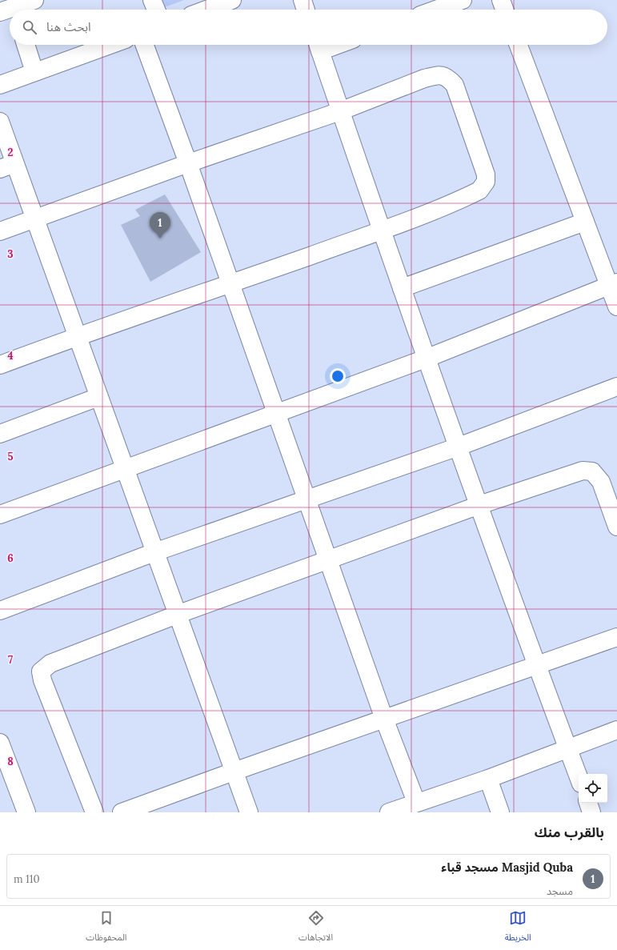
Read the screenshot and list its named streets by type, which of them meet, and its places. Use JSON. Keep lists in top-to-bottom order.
{
  "page": {
    "search": "ابحث هنا",
    "pins": "1",
    "heading": "بالقرب منك",
    "list": [
      {
        "mark": "1",
        "name": "Masjid Quba مسجد قباء",
        "note": "مسجد",
        "value": "110 m"
      }
    ],
    "nav": ["الخريطة", "الاتجاهات", "المحفوظات"]
  },
  "grid": {
    "rows": [
      "2",
      "3",
      "4",
      "5",
      "6",
      "7",
      "8"
    ]
  }
}
